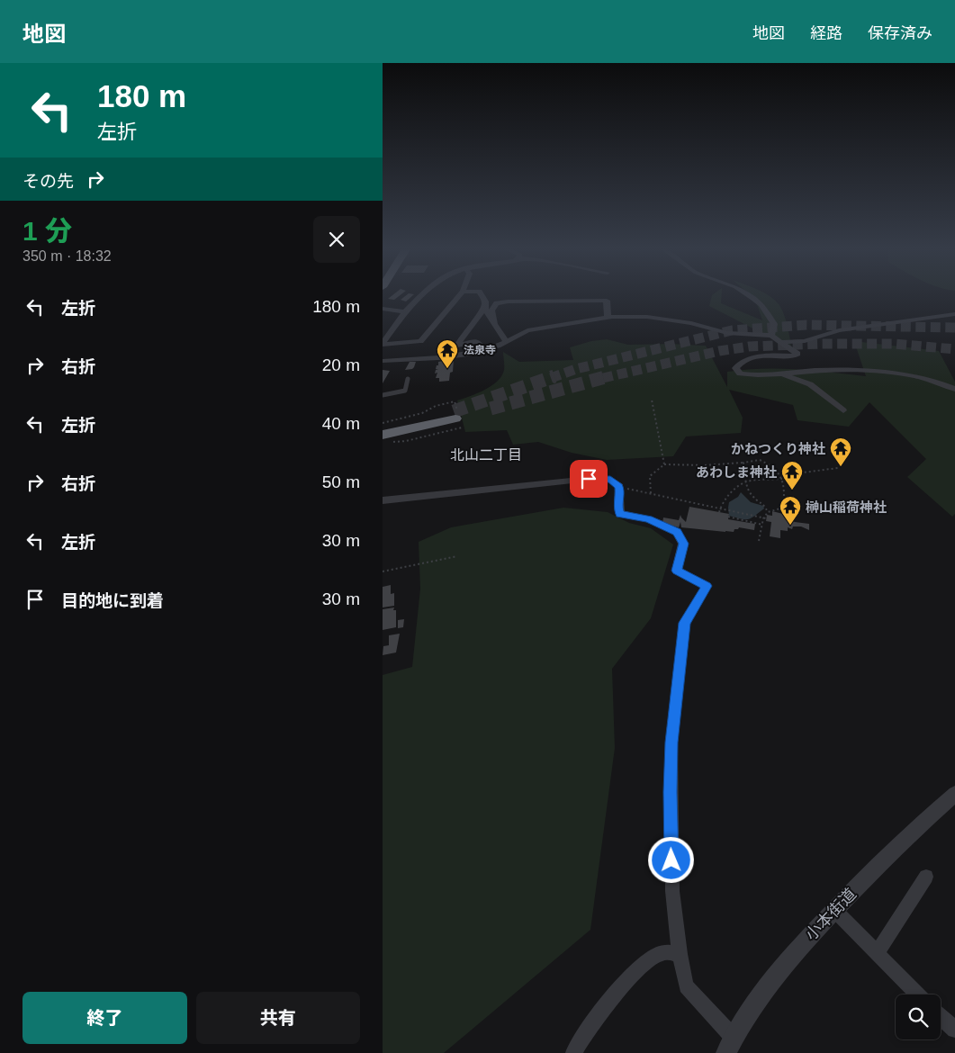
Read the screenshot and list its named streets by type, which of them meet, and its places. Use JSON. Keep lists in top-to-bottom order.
{
  "streets": {
    "street": ["小本街道"]
  },
  "districts": ["北山二丁目"],
  "places": {
    "temple": [
      "法泉寺",
      "かねつくり神社",
      "あわしま神社",
      "榊山稲荷神社"
    ]
  },
  "page": {
    "header": "地図",
    "nav": ["地図", "経路", "保存済み"],
    "turn": ["180 m", "左折"],
    "then": "その先",
    "heading": ["1 分", "350 m · 18:32"],
    "list": [
      {
        "name": "左折",
        "value": "180 m"
      },
      {
        "name": "右折",
        "value": "20 m"
      },
      {
        "name": "左折",
        "value": "40 m"
      },
      {
        "name": "右折",
        "value": "50 m"
      },
      {
        "name": "左折",
        "value": "30 m"
      },
      {
        "name": "目的地に到着",
        "value": "30 m"
      }
    ],
    "buttons": ["終了", "共有"]
  }
}
